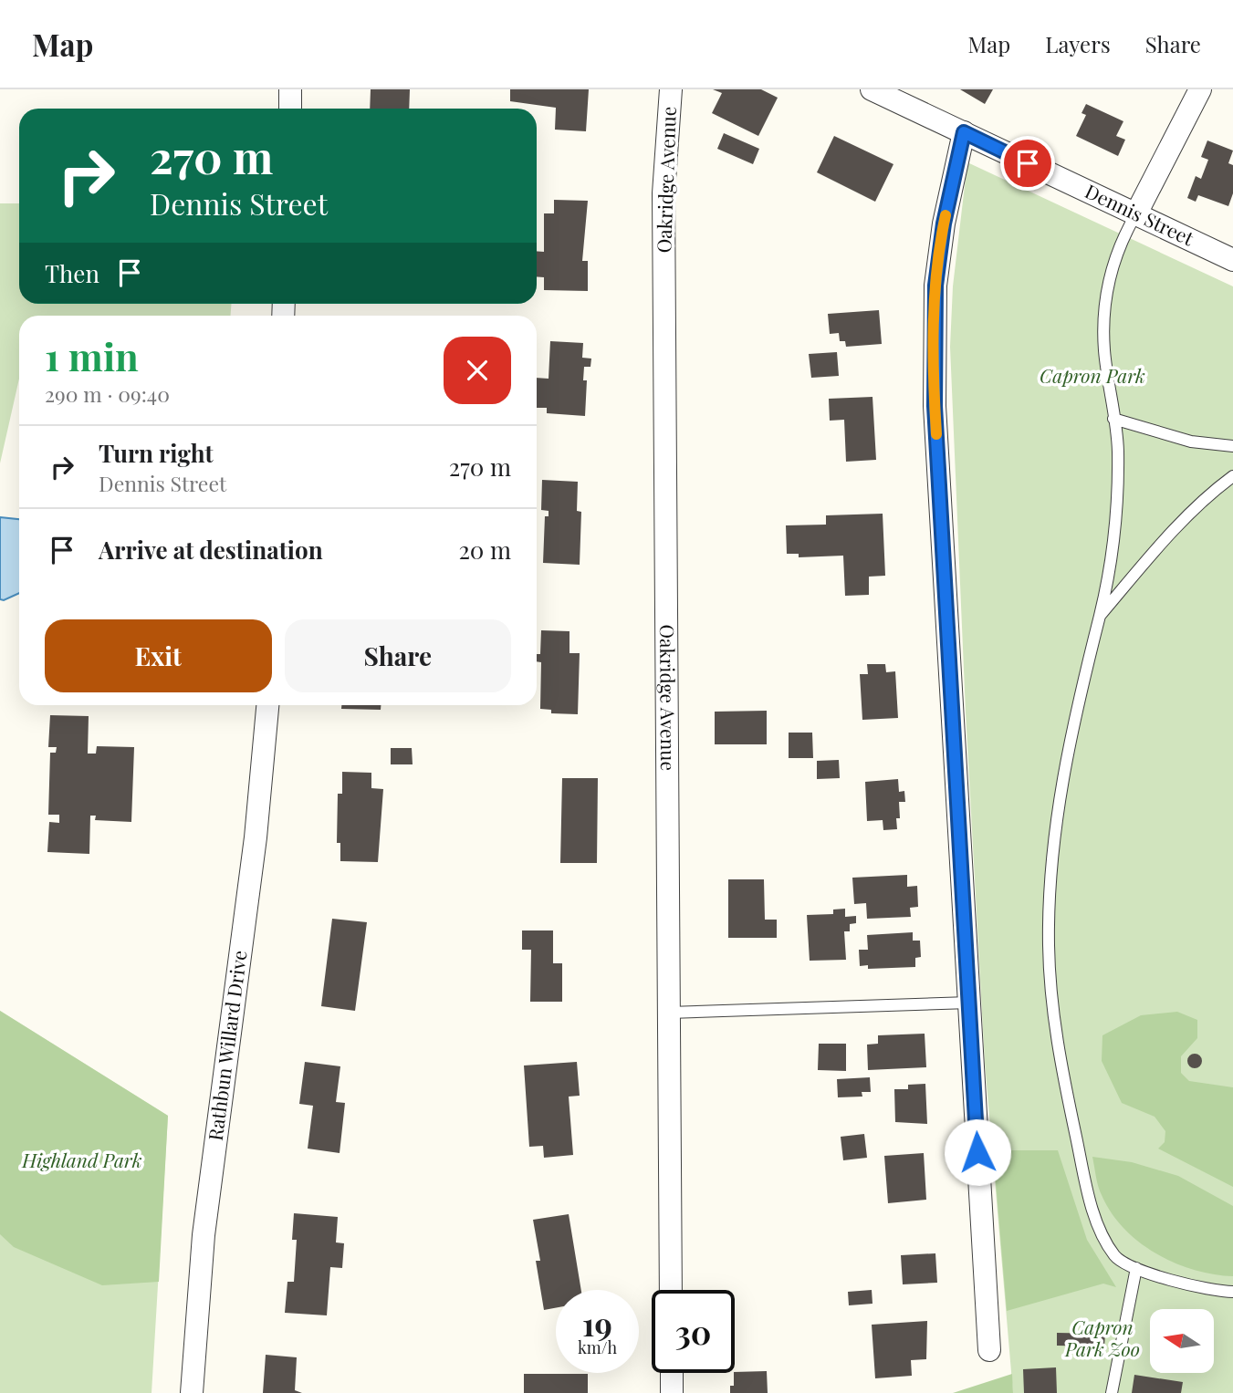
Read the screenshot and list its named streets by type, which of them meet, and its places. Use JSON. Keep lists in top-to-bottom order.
{
  "streets": {
    "street": ["Oakridge Avenue", "Dennis Street", "Rathbun Willard Drive"]
  },
  "parks": ["Capron Park", "Highland Park", "Capron Park Zoo"],
  "north": "left",
  "page": {
    "header": "Map",
    "nav": ["Map", "Layers", "Share"],
    "turn": ["270 m", "Dennis Street"],
    "then": "Then",
    "heading": ["1 min", "290 m · 09:40"],
    "list": [
      {
        "name": "Turn right",
        "note": "Dennis Street",
        "value": "270 m"
      },
      {
        "name": "Arrive at destination",
        "value": "20 m"
      }
    ],
    "buttons": ["Exit", "Share"],
    "speed": "19 km/h",
    "limit": "30"
  }
}
